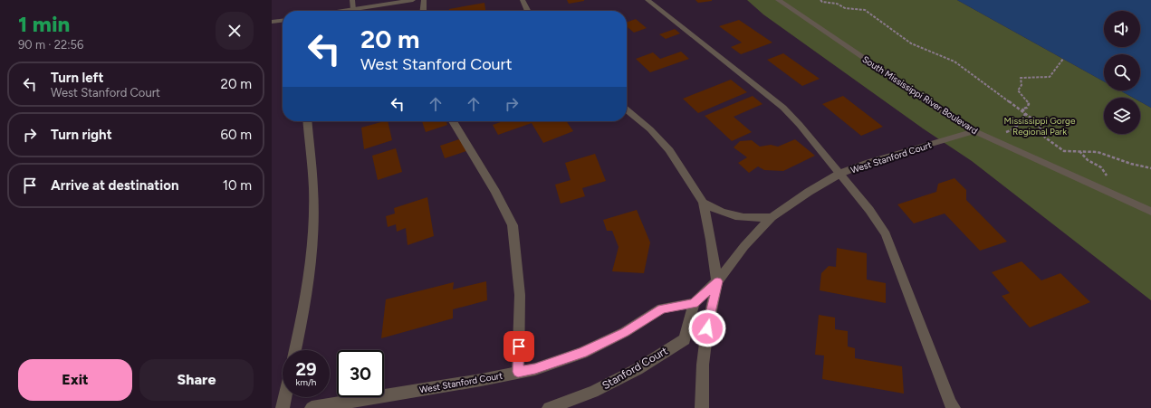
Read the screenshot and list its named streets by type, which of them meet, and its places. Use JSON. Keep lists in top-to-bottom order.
{
  "streets": {
    "street": ["South Mississippi River Boulevard", "West Stanford Court", "Stanford Court"]
  },
  "crossings": [
    ["South Mississippi River Boulevard", "West Stanford Court"],
    ["West Stanford Court", "Stanford Court"]
  ],
  "parks": ["Mississippi Gorge Regional Park"],
  "page": {
    "heading": ["1 min", "90 m · 22:56"],
    "turn": ["20 m", "West Stanford Court"],
    "list": [
      {
        "name": "Turn left",
        "note": "West Stanford Court",
        "value": "20 m"
      },
      {
        "name": "Turn right",
        "value": "60 m"
      },
      {
        "name": "Arrive at destination",
        "value": "10 m"
      }
    ],
    "speed": "29 km/h",
    "limit": "30",
    "buttons": ["Exit", "Share"]
  }
}
